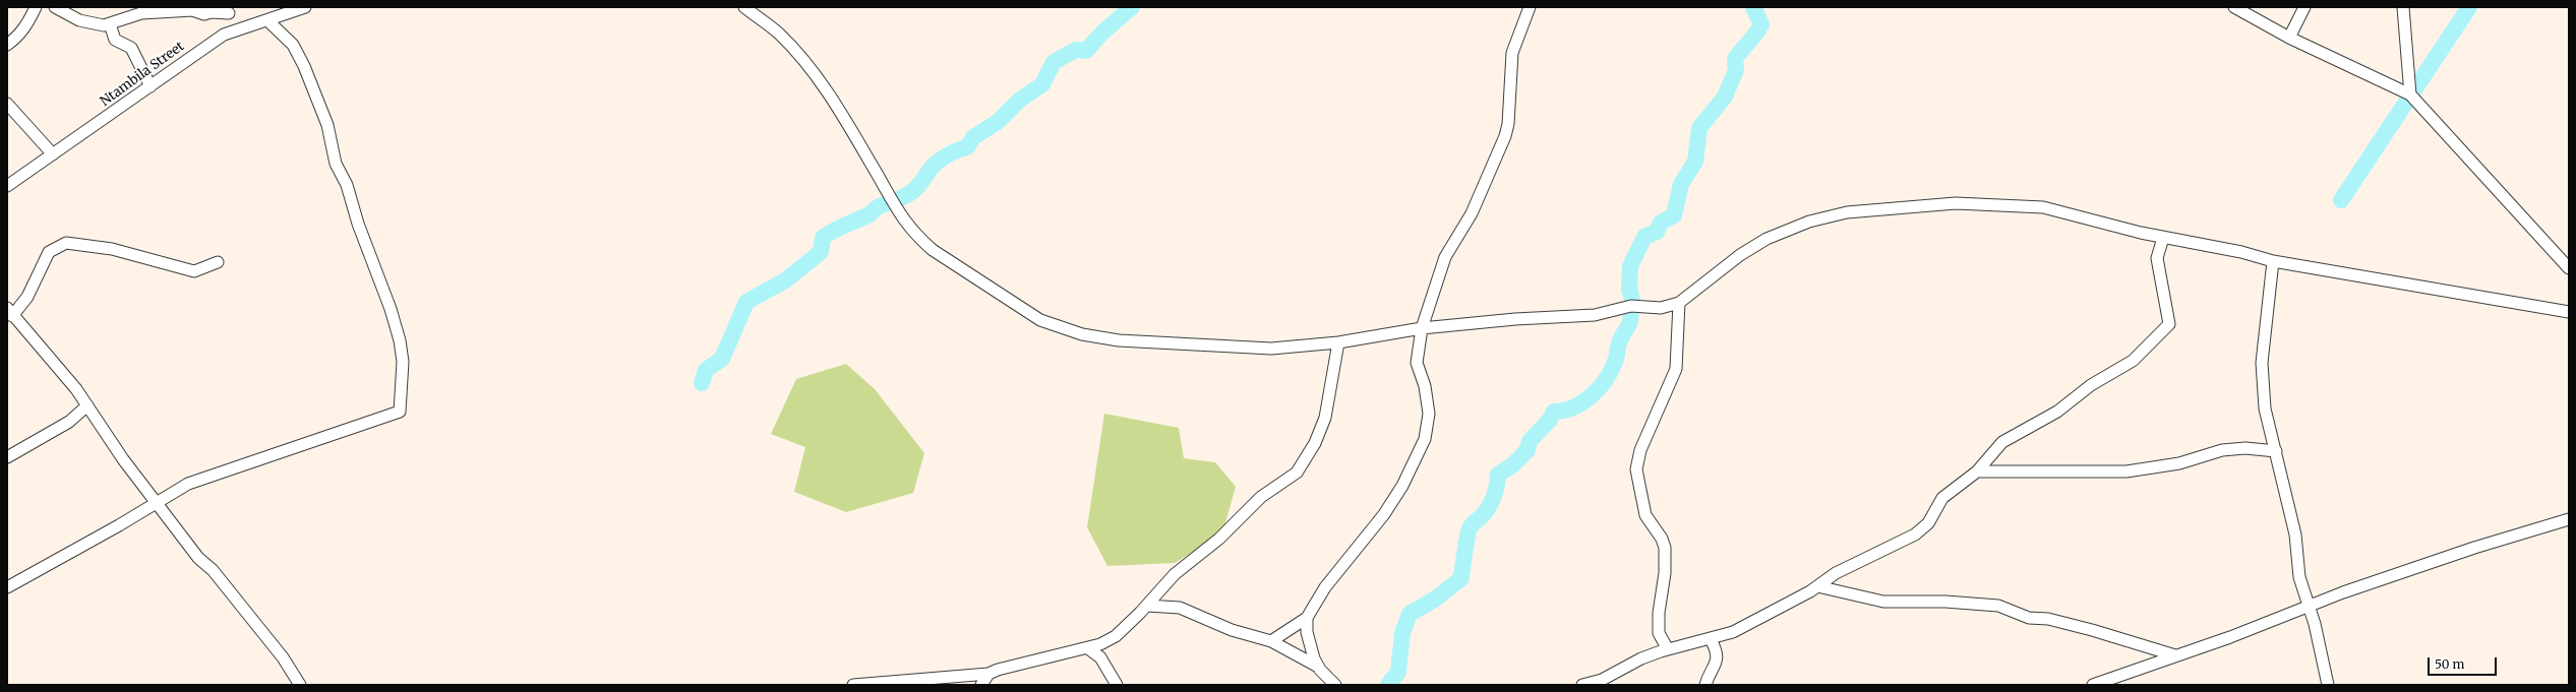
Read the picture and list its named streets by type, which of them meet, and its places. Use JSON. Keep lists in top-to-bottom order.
{
  "streets": {
    "street": ["Ntambila Street"]
  },
  "scale_bar": "50 m"
}
